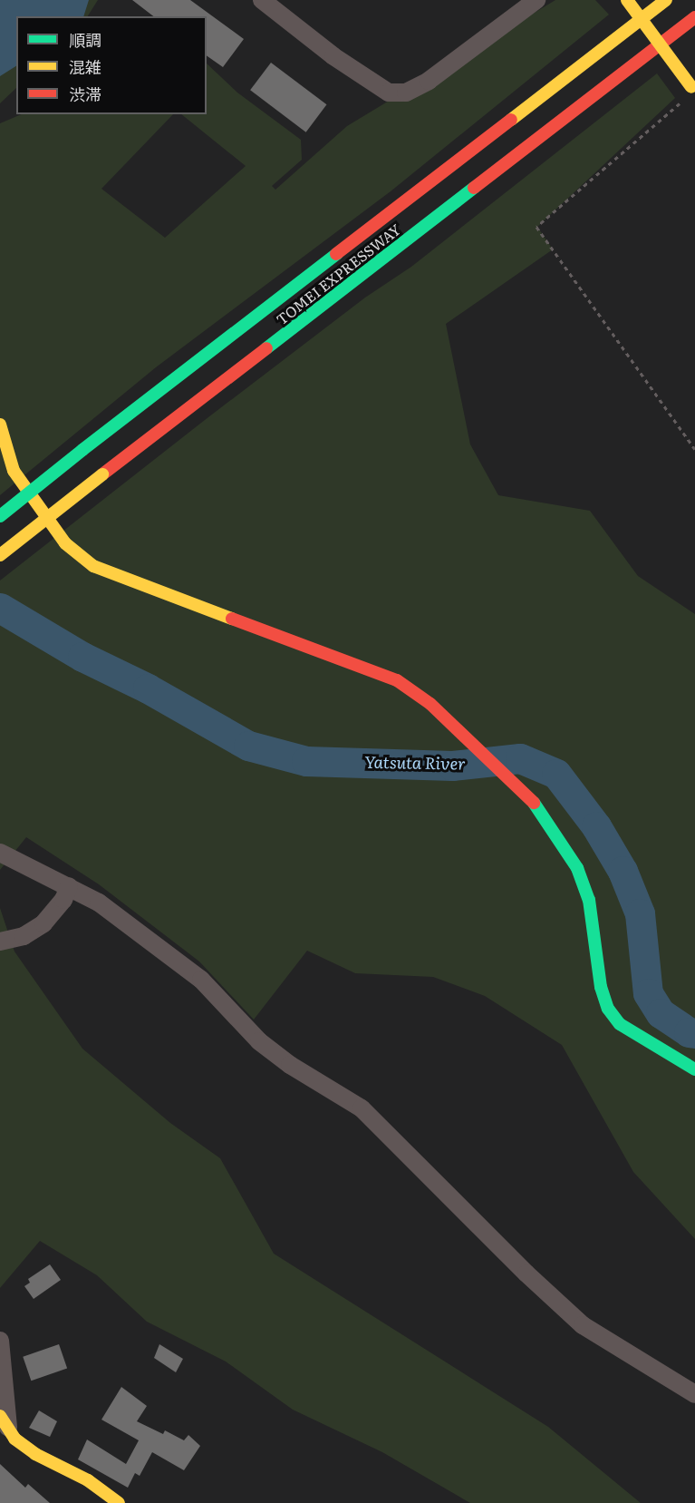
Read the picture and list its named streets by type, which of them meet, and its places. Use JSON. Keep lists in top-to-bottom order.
{
  "streets": {
    "main road": ["TOMEI EXPRESSWAY"]
  },
  "water": ["Yatsuta River"],
  "legend": ["順調", "混雑", "渋滞"]
}
